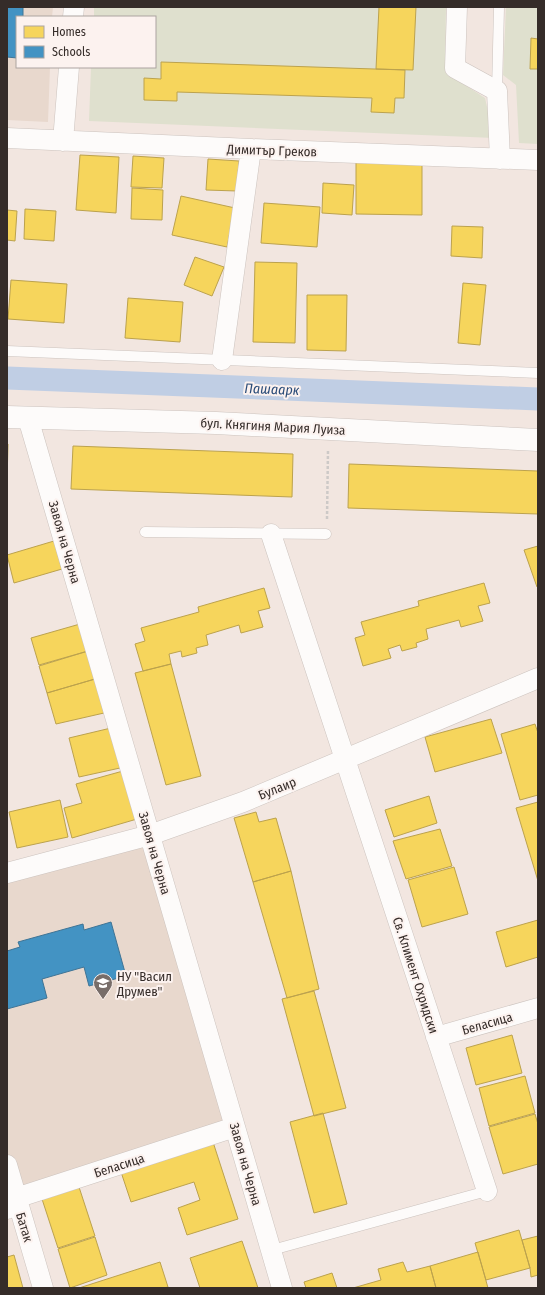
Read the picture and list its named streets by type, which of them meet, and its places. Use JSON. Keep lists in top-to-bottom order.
{
  "streets": {
    "street": [
      "Димитър Греков",
      "бул. Княгиня Мария Луиза",
      "Завоя на Черна",
      "Булаир",
      "Св. Климент Охридски",
      "Беласица",
      "Батак"
    ]
  },
  "crossings": [
    ["бул. Княгиня Мария Луиза", "Завоя на Черна"],
    ["Завоя на Черна", "Булаир"],
    ["Завоя на Черна", "Беласица"],
    ["Булаир", "Св. Климент Охридски"],
    ["Св. Климент Охридски", "Беласица"],
    ["Беласица", "Батак"]
  ],
  "water": ["Пашаарк"],
  "places": {
    "school or university": ["НУ \"Васил Друмев\""]
  },
  "legend": ["Homes", "Schools"]
}
